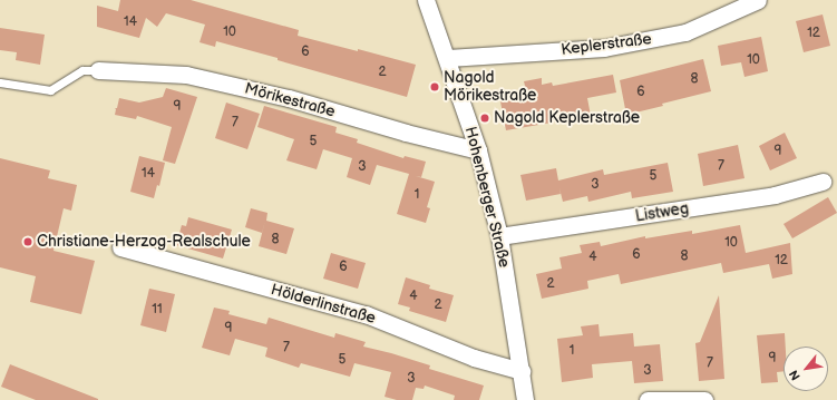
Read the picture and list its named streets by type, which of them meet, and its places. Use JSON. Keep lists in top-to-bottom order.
{
  "streets": {
    "street": [
      "Keplerstraße",
      "Mörikestraße",
      "Hohenberger Straße",
      "Listweg",
      "Hölderlinstraße"
    ]
  },
  "crossings": [
    ["Keplerstraße", "Hohenberger Straße"],
    ["Mörikestraße", "Hohenberger Straße"],
    ["Hohenberger Straße", "Listweg"],
    ["Hohenberger Straße", "Hölderlinstraße"]
  ],
  "places": ["Nagold Mörikestraße", "Nagold Keplerstraße", "Christiane-Herzog-Realschule"],
  "house_numbers": [
    "14",
    "10",
    "12",
    "6",
    "10",
    "2",
    "8",
    "6",
    "9",
    "7",
    "5",
    "9",
    "7",
    "3",
    "14",
    "5",
    "3",
    "1",
    "8",
    "10",
    "6",
    "8",
    "4",
    "12",
    "6",
    "2",
    "4",
    "2",
    "11",
    "9",
    "7",
    "1",
    "9",
    "5",
    "7",
    "3",
    "3"
  ],
  "north": "bottom left"
}
